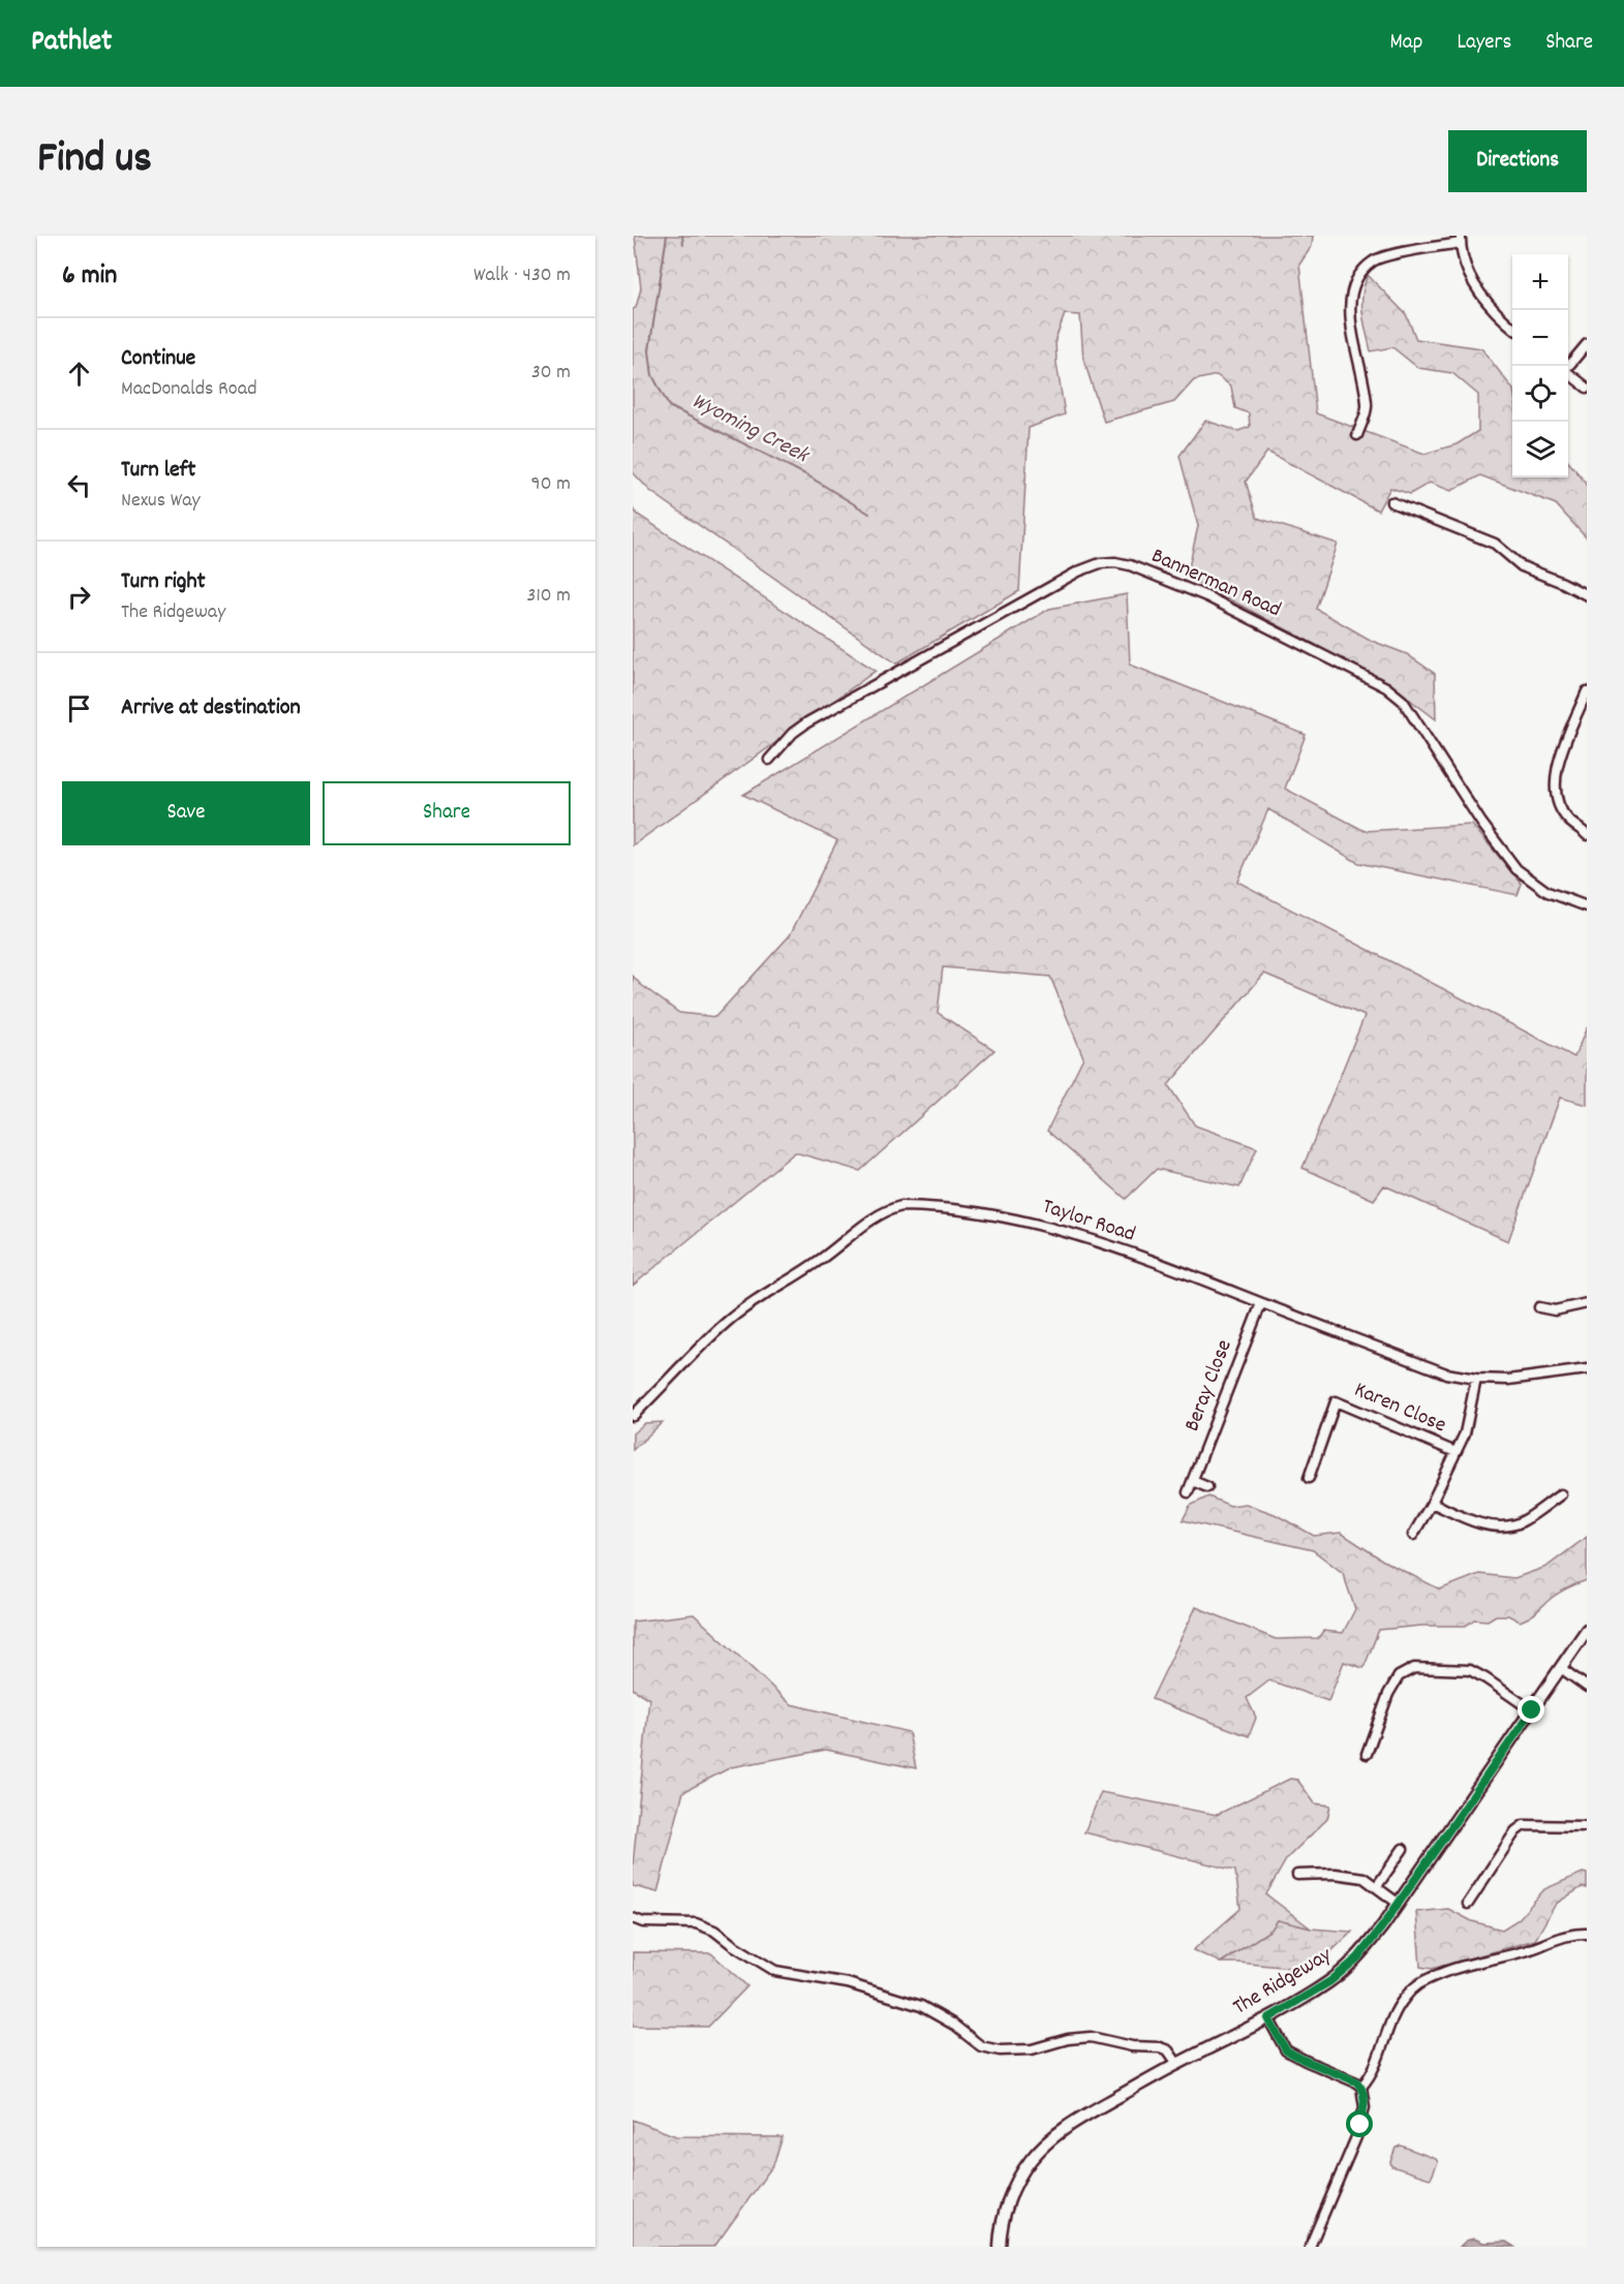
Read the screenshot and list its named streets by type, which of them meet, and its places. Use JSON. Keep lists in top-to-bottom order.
{
  "streets": {
    "street": [
      "Bannerman Road",
      "Taylor Road",
      "Beray Close",
      "Karen Close",
      "The Ridgeway"
    ]
  },
  "crossings": [
    ["Taylor Road", "Beray Close"]
  ],
  "water": ["Wyoming Creek"],
  "page": {
    "header": "Pathlet",
    "nav": ["Map", "Layers", "Share"],
    "title": "Find us",
    "buttons": [
      "Directions",
      ["Save", "Share"]
    ],
    "heading": ["6 min", "Walk · 430 m"],
    "map_buttons": ["+", "−"],
    "list": [
      ["Continue", "MacDonalds Road", "30 m"],
      ["Turn left", "Nexus Way", "90 m"],
      ["Turn right", "The Ridgeway", "310 m"],
      "Arrive at destination"
    ]
  }
}
